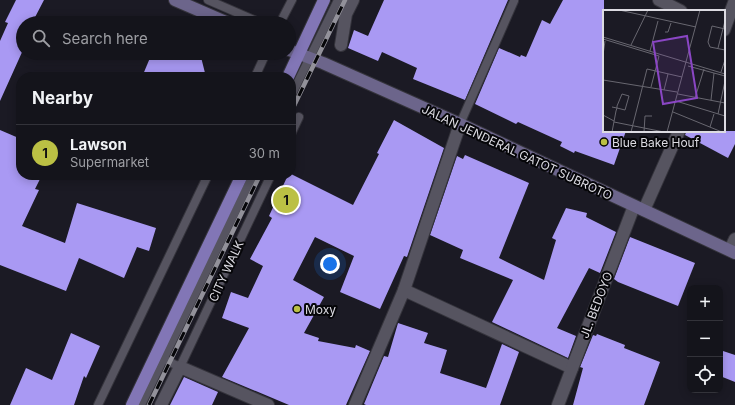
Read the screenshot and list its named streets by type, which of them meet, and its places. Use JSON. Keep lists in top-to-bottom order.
{
  "streets": {
    "main road": ["JALAN JENDERAL GATOT SUBROTO"],
    "street": ["JL. BEDOYO"],
    "lane": ["CITY WALK"]
  },
  "crossings": [
    ["JALAN JENDERAL GATOT SUBROTO", "JL. BEDOYO"]
  ],
  "places": ["Blue Bake Houf", "Moxy"],
  "page": {
    "search": "Search here",
    "heading": "Nearby",
    "list": [
      {
        "mark": "1",
        "name": "Lawson",
        "note": "Supermarket",
        "value": "30 m"
      }
    ],
    "pins": "1",
    "map_buttons": ["+", "−"]
  }
}
